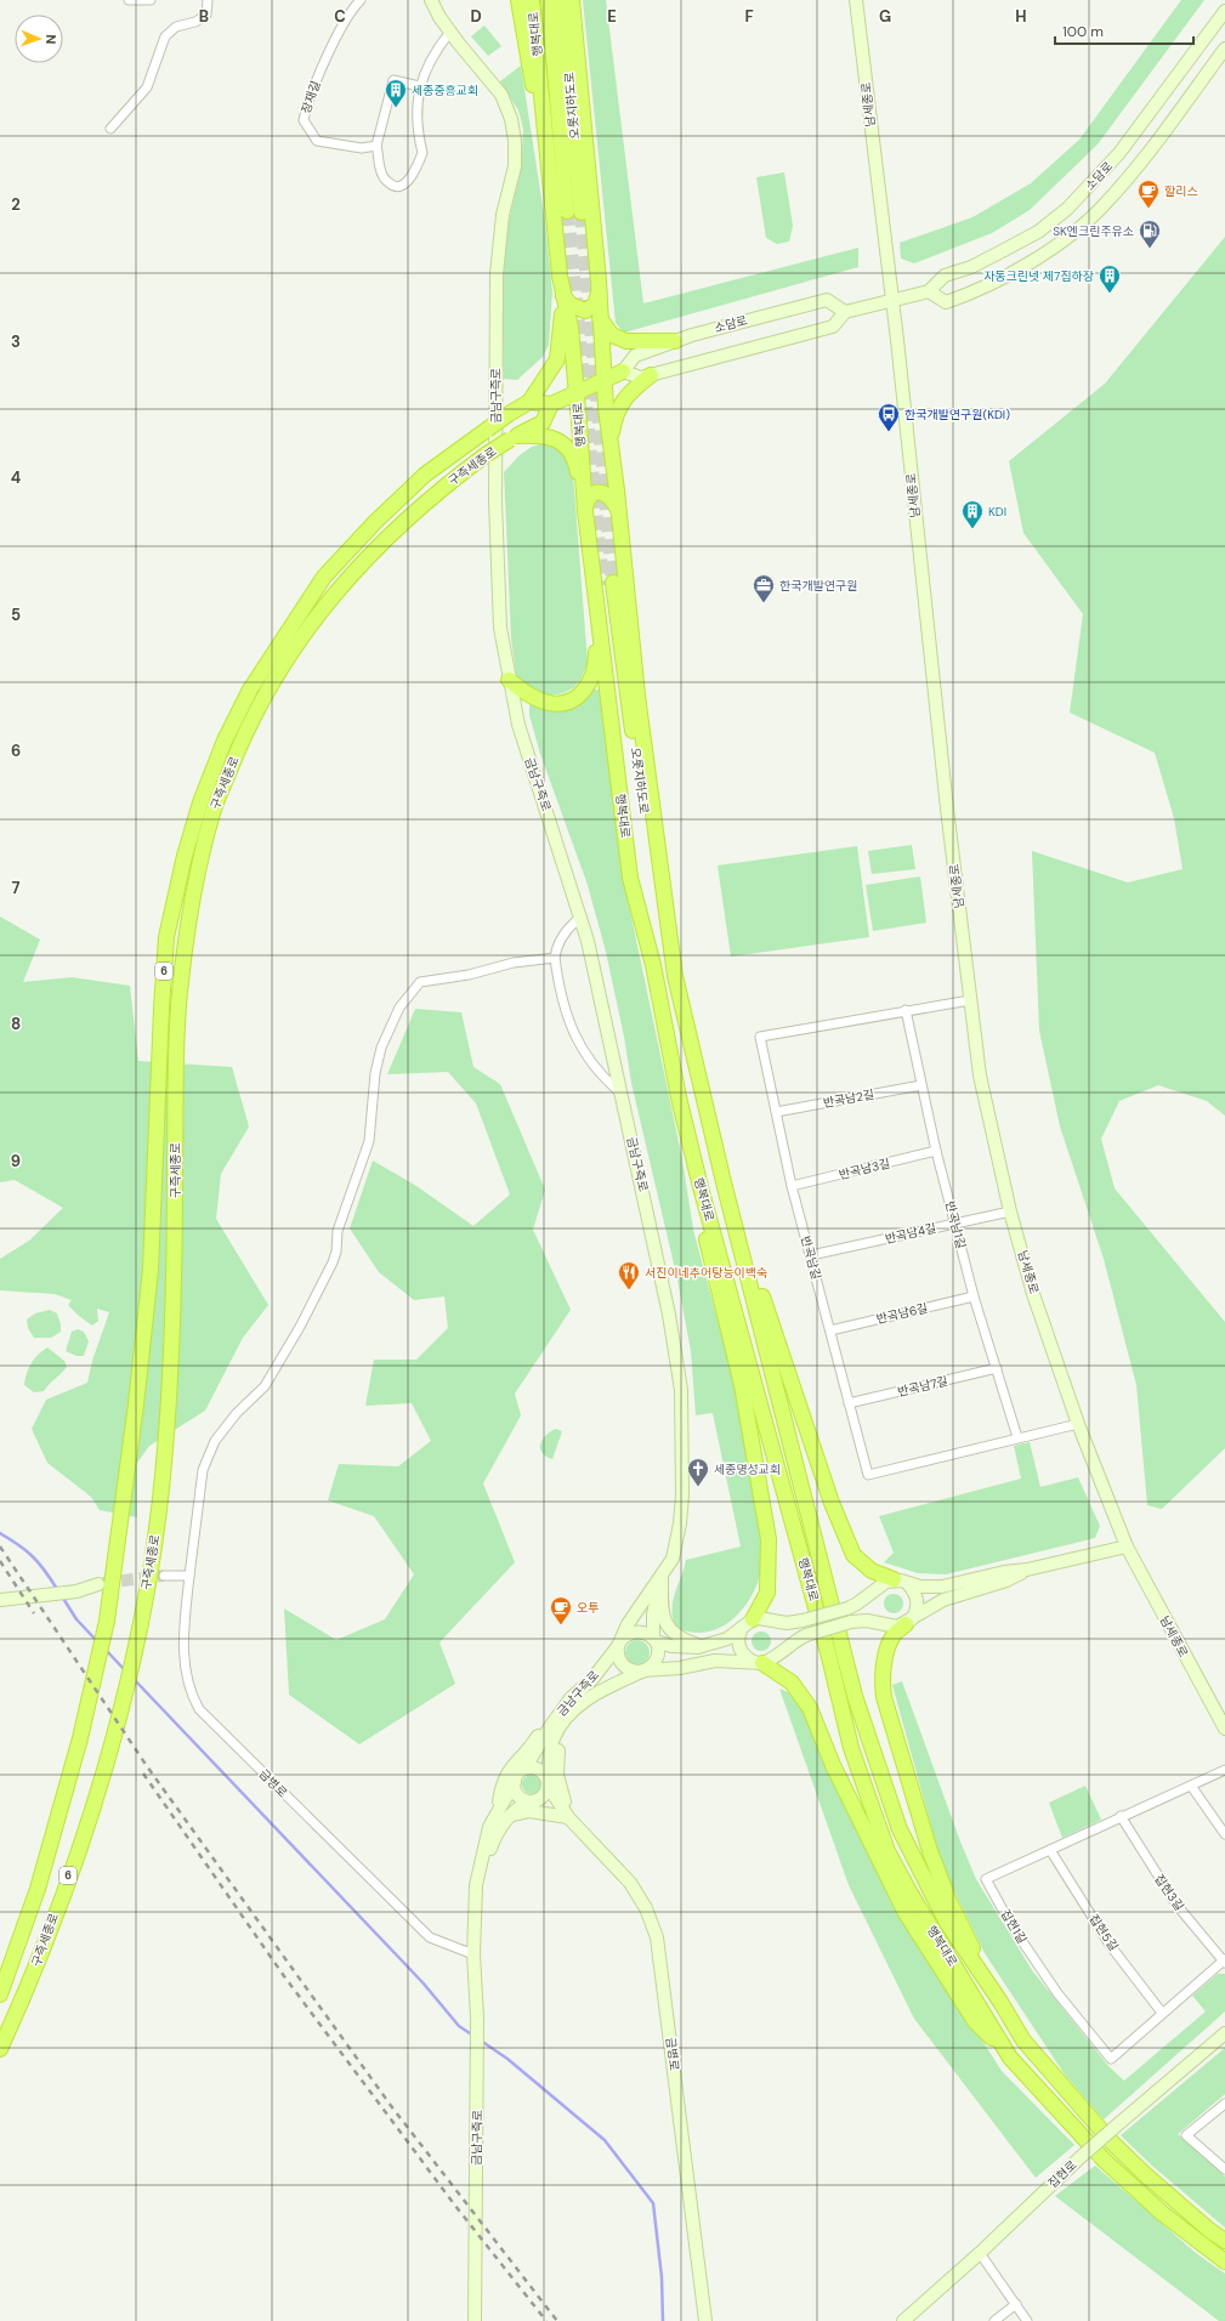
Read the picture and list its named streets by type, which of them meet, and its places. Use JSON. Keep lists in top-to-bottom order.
{
  "streets": {
    "highway": [
      "행복대로",
      "오롯지하도로",
      "소담로",
      "구즉세종로",
      "6"
    ],
    "street": [
      "장재길",
      "남세종로",
      "금남구즉로",
      "반곡남2길",
      "반곡남3길",
      "반곡남1길",
      "반곡남4길",
      "반곡남길",
      "반곡남6길",
      "반곡남7길",
      "금병로",
      "집현3길",
      "집현1길",
      "집현5길",
      "집현로"
    ]
  },
  "crossings": [
    ["행복대로", "오롯지하도로"],
    ["행복대로", "소담로"],
    ["행복대로", "구즉세종로"],
    ["남세종로", "소담로"],
    ["남세종로", "반곡남4길"],
    ["남세종로", "반곡남길"],
    ["소담로", "구즉세종로"],
    ["금남구즉로", "금병로"],
    ["반곡남2길", "반곡남1길"],
    ["반곡남2길", "반곡남길"],
    ["반곡남3길", "반곡남1길"],
    ["반곡남3길", "반곡남길"],
    ["반곡남1길", "반곡남4길"],
    ["반곡남1길", "반곡남길"],
    ["반곡남1길", "반곡남6길"],
    ["반곡남1길", "반곡남7길"],
    ["반곡남4길", "반곡남길"],
    ["반곡남길", "반곡남6길"],
    ["반곡남길", "반곡남7길"],
    ["집현3길", "집현1길"],
    ["집현1길", "집현5길"]
  ],
  "places": {
    "building": ["세종중흥교회", "자동크린넷 제7집하장", "KDI"],
    "cafe": ["할리스", "오투"],
    "fuel station": ["SK엔크린주유소"],
    "bus stop": ["한국개발연구원(KDI)"],
    "office": ["한국개발연구원"],
    "restaurant": ["서진이네추어탕능이백숙"],
    "church": ["세종명성교회"]
  },
  "scale_bar": "100 m",
  "north": "right",
  "grid": {
    "columns": [
      "B",
      "C",
      "D",
      "E",
      "F",
      "G",
      "H"
    ],
    "rows": [
      "2",
      "3",
      "4",
      "5",
      "6",
      "7",
      "8",
      "9"
    ]
  }
}
